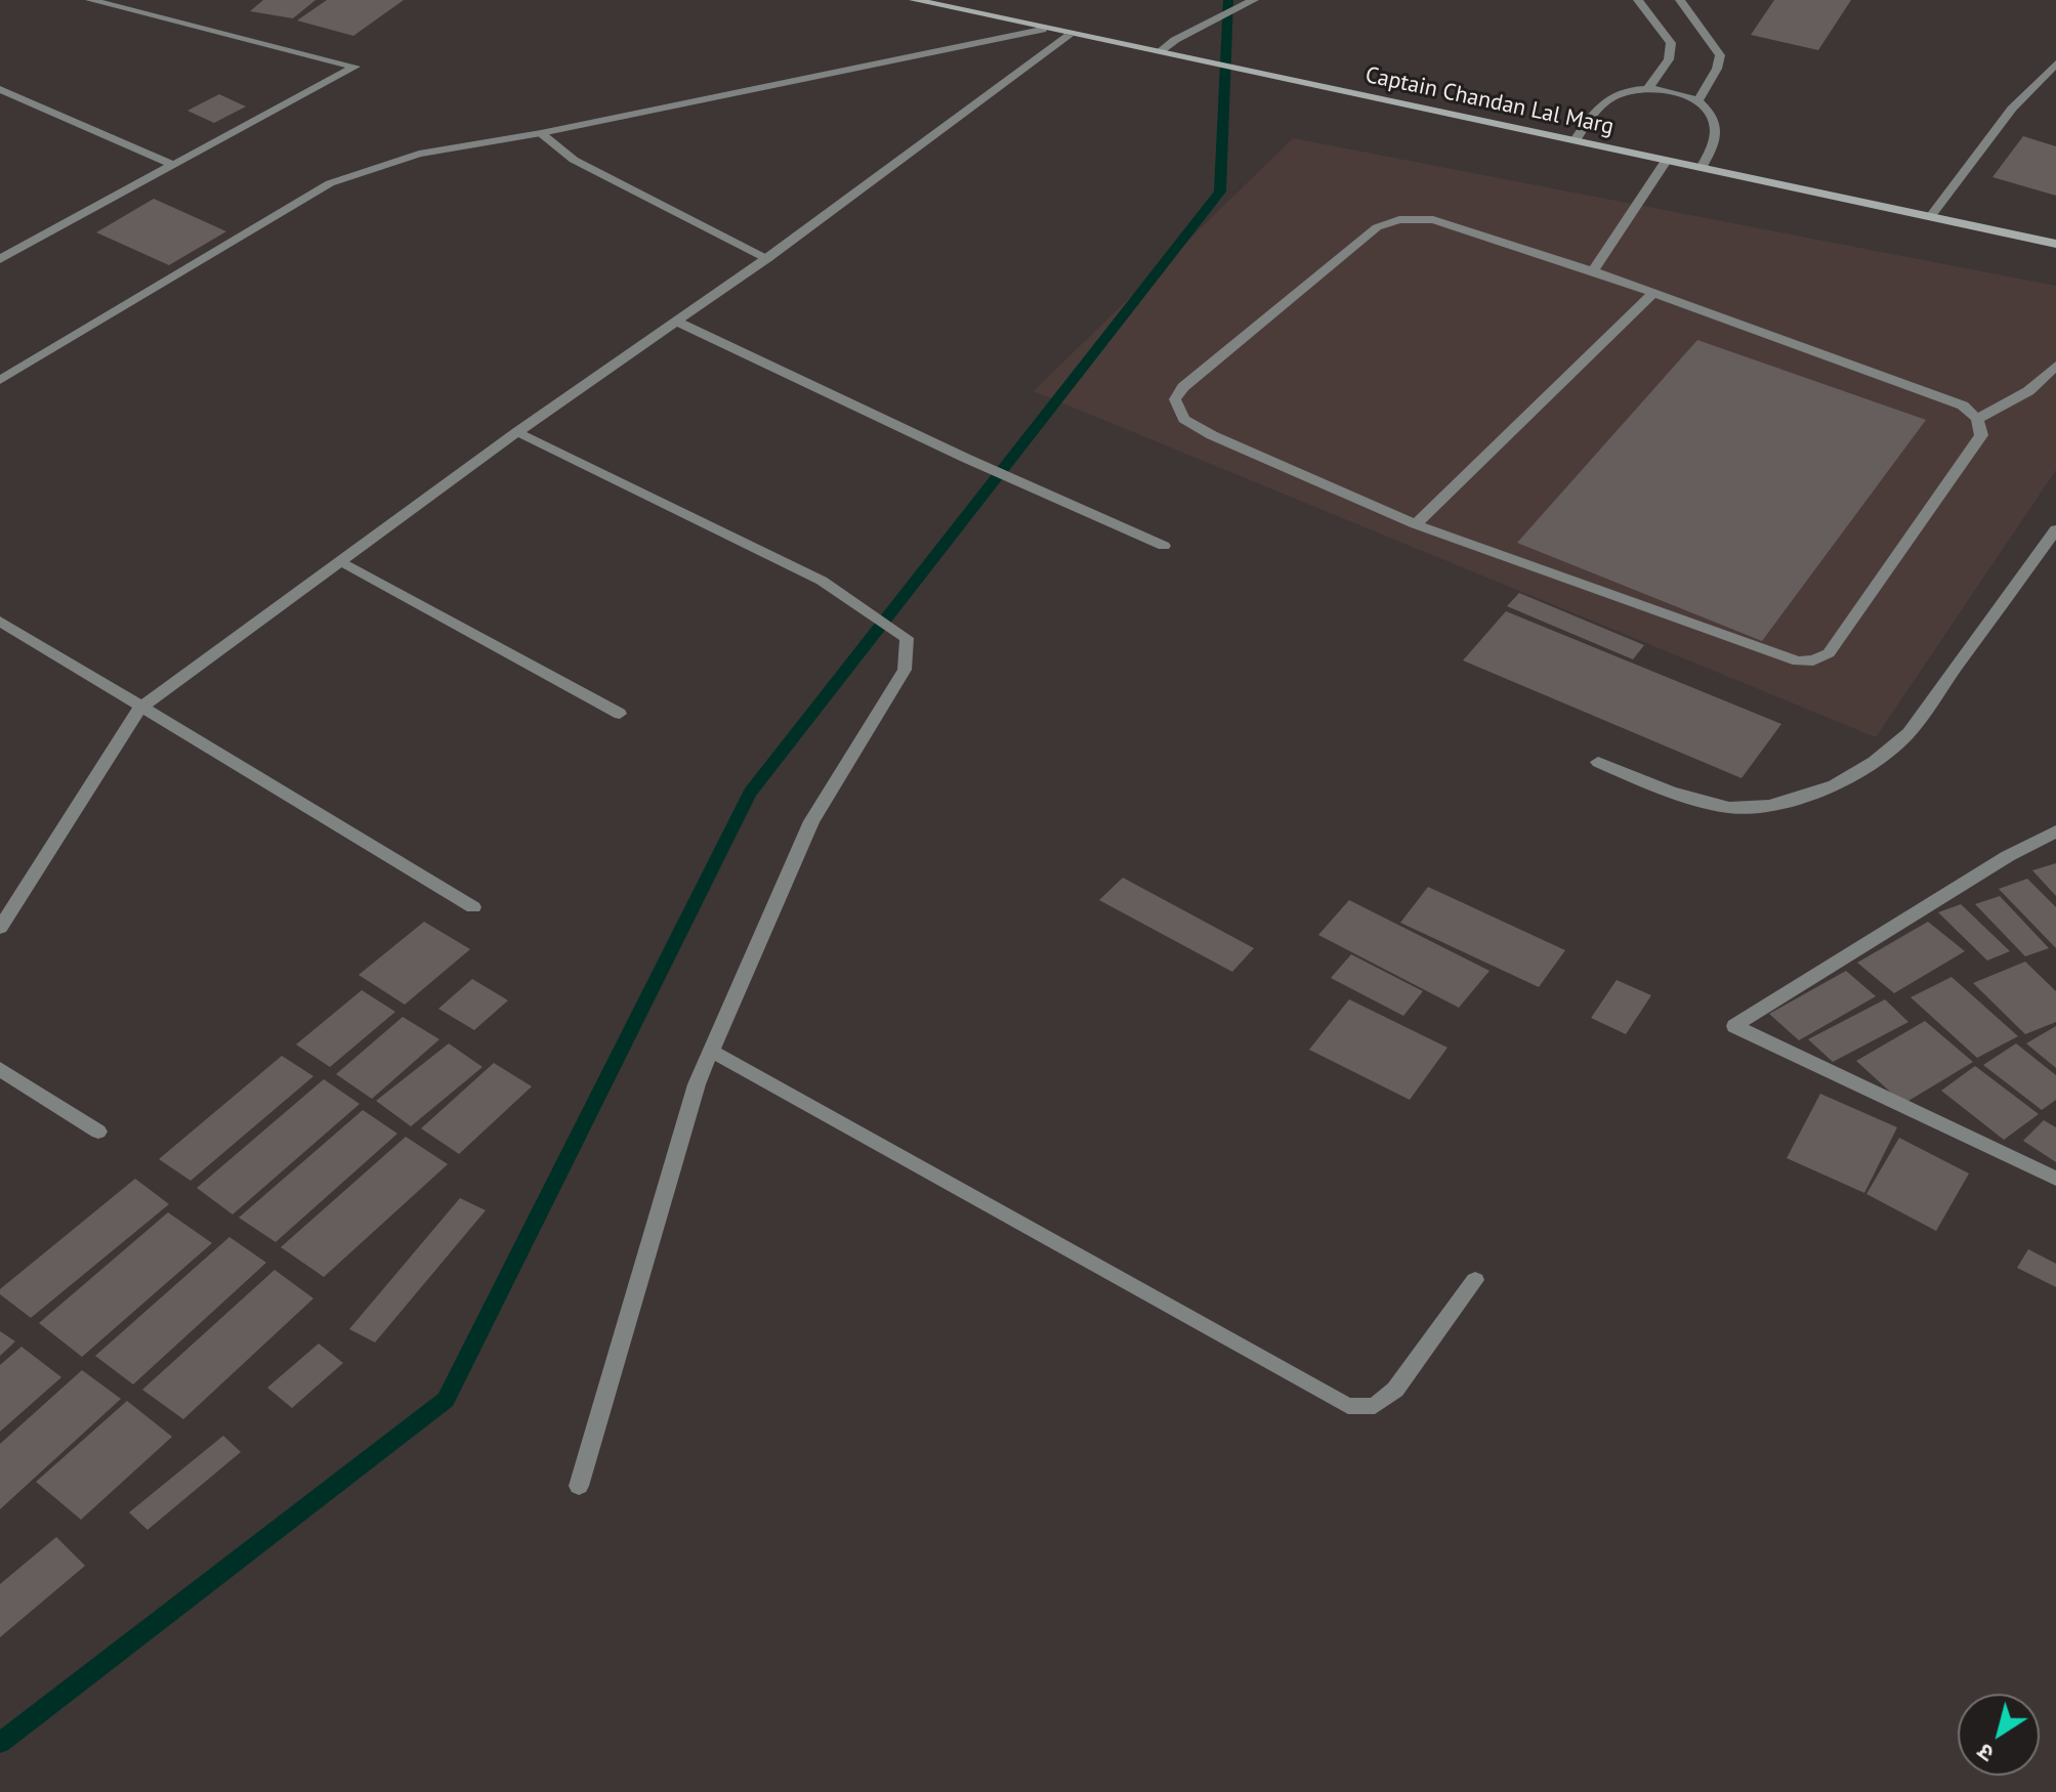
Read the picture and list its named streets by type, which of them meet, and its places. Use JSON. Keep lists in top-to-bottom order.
{
  "streets": {
    "street": ["Captain Chandan Lal Marg"]
  },
  "north": "bottom left"
}
